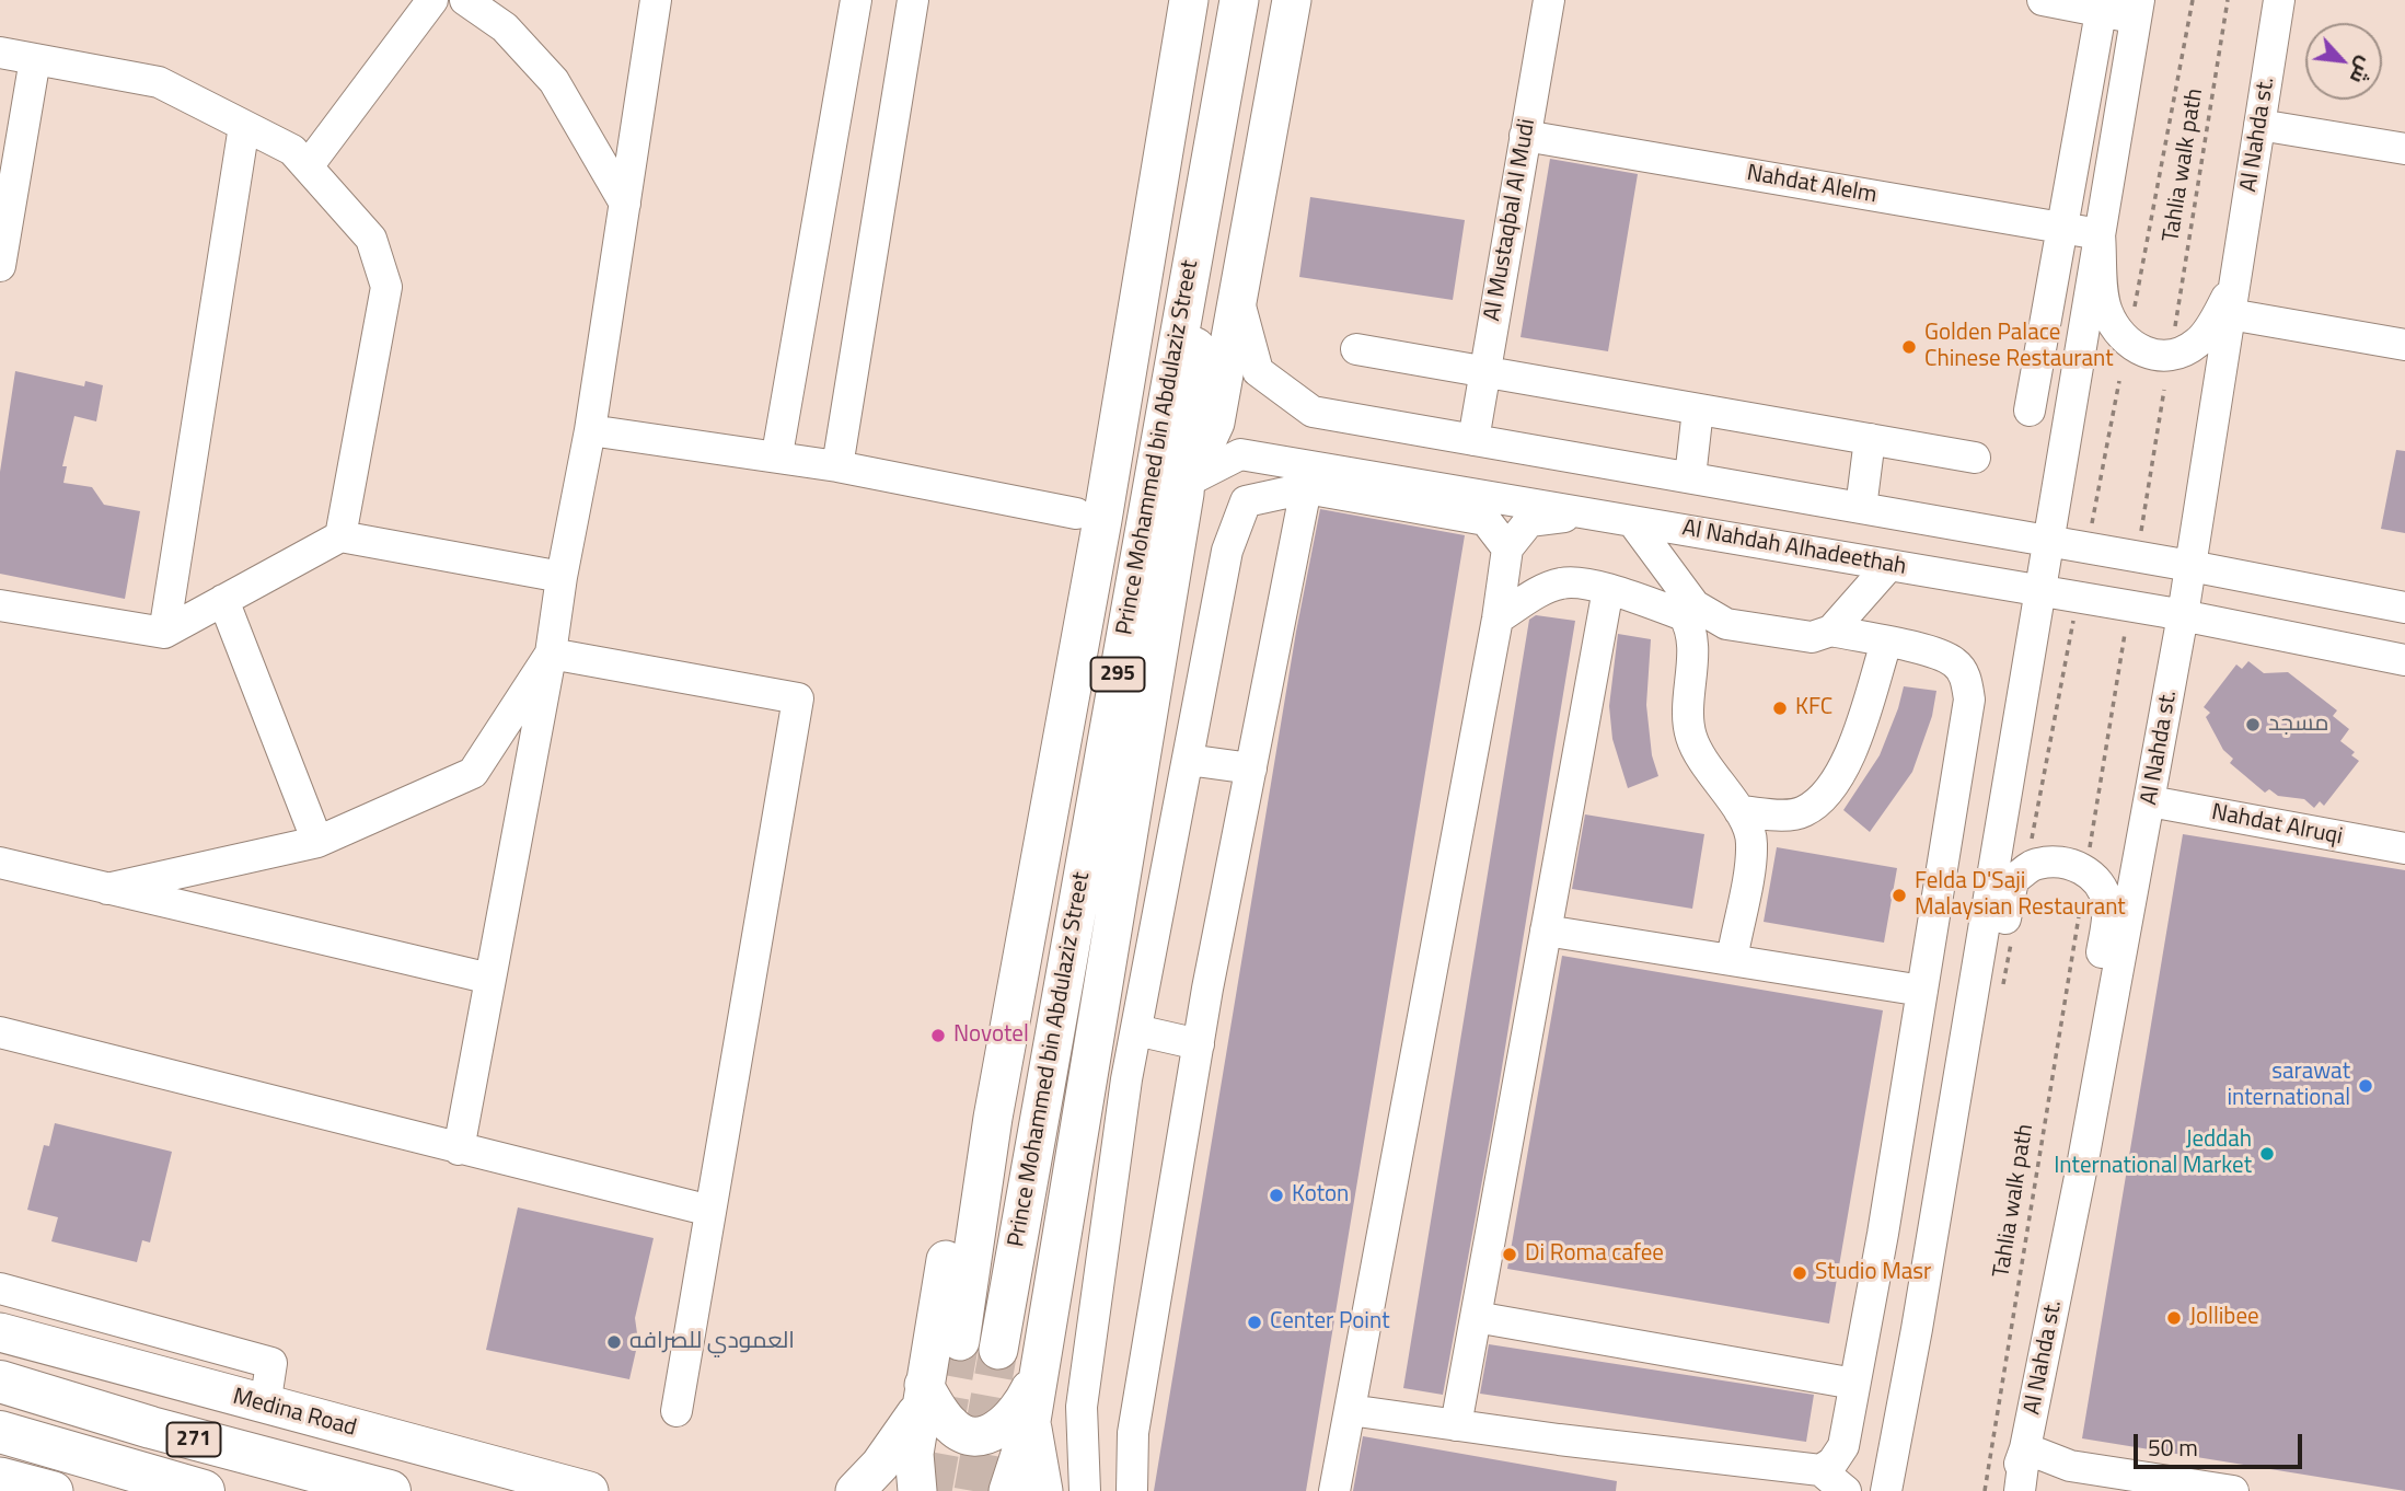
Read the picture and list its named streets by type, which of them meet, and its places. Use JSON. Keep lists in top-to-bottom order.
{
  "streets": {
    "highway": ["271"],
    "main road": ["Prince Mohammed bin Abdulaziz Street", "295", "Medina Road"],
    "street": [
      "Al Nahda st.",
      "Nahdat Alelm",
      "Al Mustaqbal Al Mudi",
      "Al Nahdah Alhadeethah",
      "Nahdat Alruqi"
    ],
    "path": ["Tahlia walk path"]
  },
  "crossings": [
    ["Al Nahda st.", "Al Nahdah Alhadeethah"],
    ["Al Nahda st.", "Nahdat Alruqi"],
    ["Nahdat Alelm", "Al Mustaqbal Al Mudi"]
  ],
  "places": [
    "Golden Palace Chinese Restaurant",
    "KFC",
    "مسجد",
    "Felda D'Saji Malaysian Restaurant",
    "Novotel",
    "sarawat international",
    "Jeddah International Market",
    "Koton",
    "Di Roma cafee",
    "Studio Masr",
    "Jollibee",
    "Center Point",
    "العمودي للصرافه"
  ],
  "scale_bar": "50 m",
  "north": "bottom right"
}
